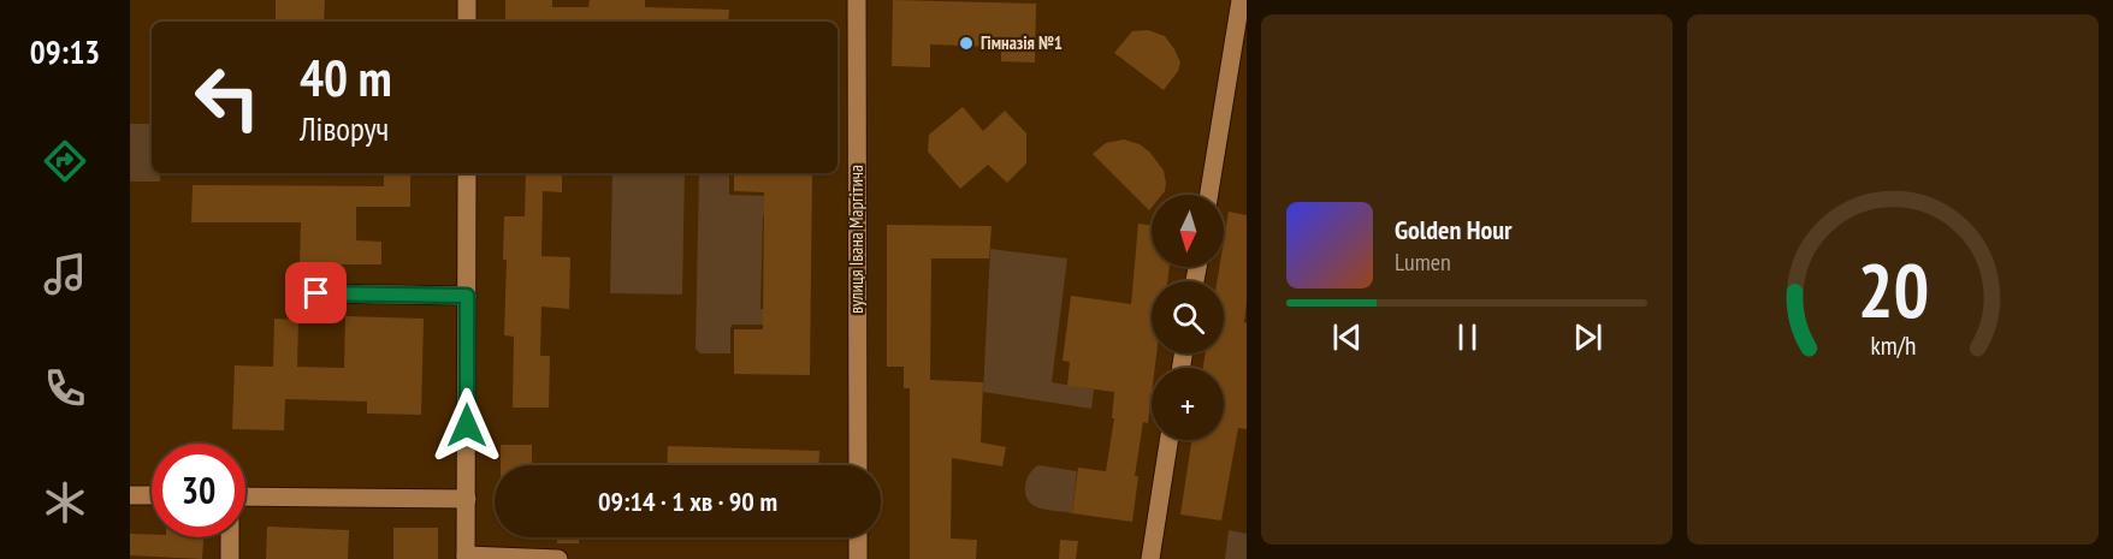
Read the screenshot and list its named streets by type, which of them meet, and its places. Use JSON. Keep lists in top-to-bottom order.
{
  "streets": {
    "street": ["вулиця Івана Маргітича"]
  },
  "places": ["Гімназія №1"],
  "north": "bottom",
  "page": {
    "tabs": "09:13",
    "turn": ["40 m", "Ліворуч"],
    "map_buttons": "+",
    "song": ["Golden Hour", "Lumen"],
    "limit": "30",
    "trip": "09:14 · 1 хв · 90 m",
    "gauge": ["20", "km/h"]
  }
}
